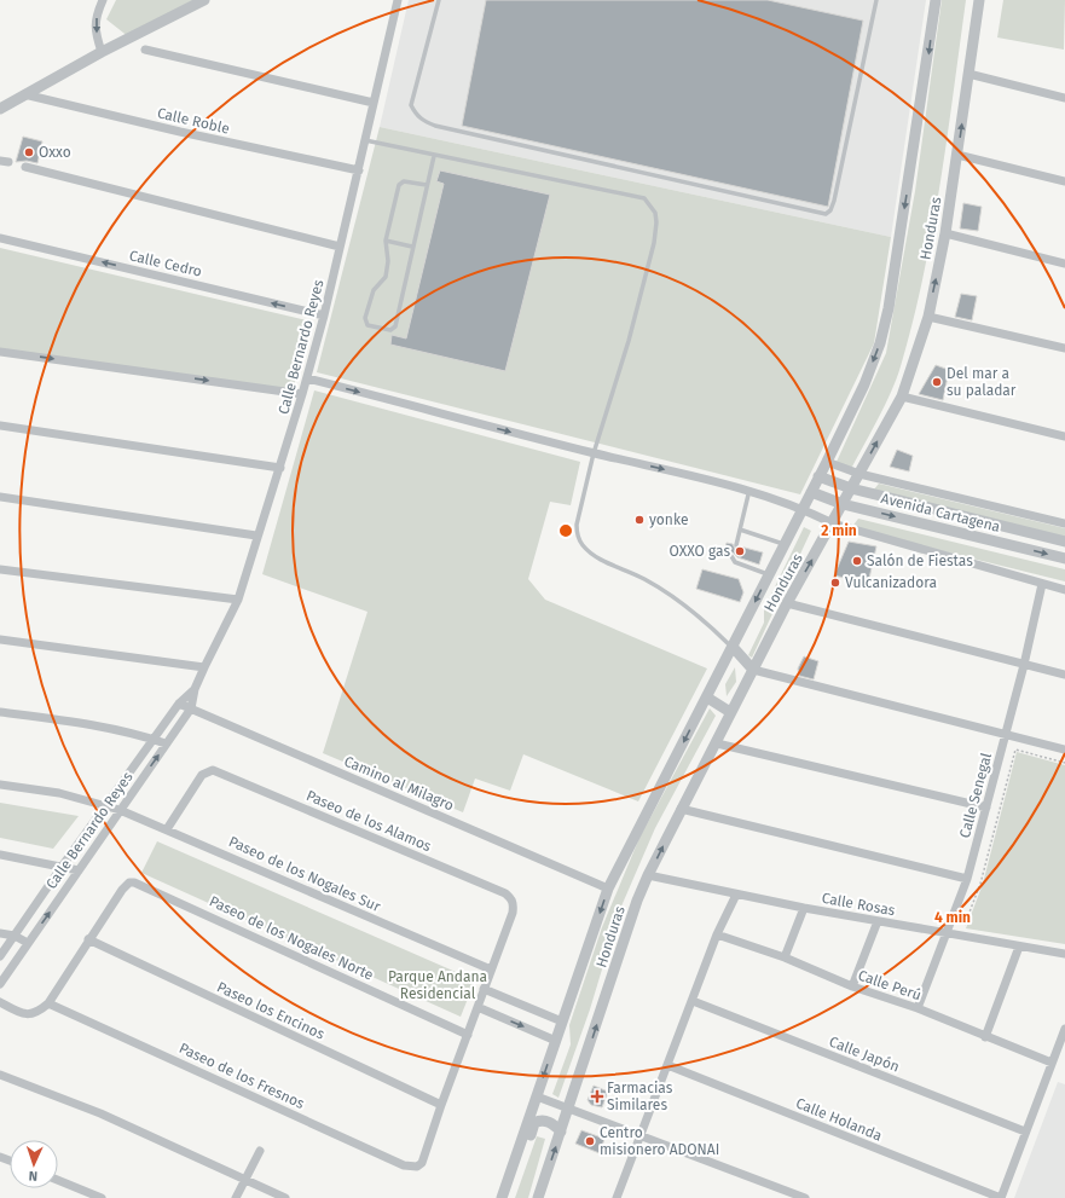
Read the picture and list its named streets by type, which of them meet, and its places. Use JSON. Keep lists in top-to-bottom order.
{
  "streets": {
    "street": [
      "Calle Roble",
      "Honduras",
      "Calle Cedro",
      "Calle Bernardo Reyes",
      "Avenida Cartagena",
      "Camino al Milagro",
      "Calle Senegal",
      "Paseo de los Alamos",
      "Paseo de los Nogales Sur",
      "Calle Rosas",
      "Paseo de los Nogales Norte",
      "Calle Perú",
      "Paseo los Encinos",
      "Calle Japón",
      "Paseo de los Fresnos",
      "Calle Holanda"
    ]
  },
  "crossings": [
    ["Calle Roble", "Calle Bernardo Reyes"],
    ["Honduras", "Avenida Cartagena"],
    ["Honduras", "Camino al Milagro"],
    ["Honduras", "Calle Rosas"],
    ["Calle Cedro", "Calle Bernardo Reyes"],
    ["Calle Bernardo Reyes", "Camino al Milagro"],
    ["Calle Bernardo Reyes", "Paseo de los Nogales Sur"],
    ["Calle Senegal", "Calle Rosas"],
    ["Calle Senegal", "Calle Perú"],
    ["Paseo de los Alamos", "Paseo de los Nogales Sur"],
    ["Paseo de los Nogales Norte", "Paseo los Encinos"],
    ["Paseo los Encinos", "Paseo de los Fresnos"]
  ],
  "parks": ["Parque Andana Residencial"],
  "places": {
    "other": [
      "Oxxo",
      "Del mar a su paladar",
      "yonke",
      "OXXO gas",
      "Salón de Fiestas",
      "Vulcanizadora",
      "Centro misionero ADONAI"
    ],
    "health": ["Farmacias Similares"]
  },
  "north": "bottom",
  "rings": ["2 min", "4 min"]
}
